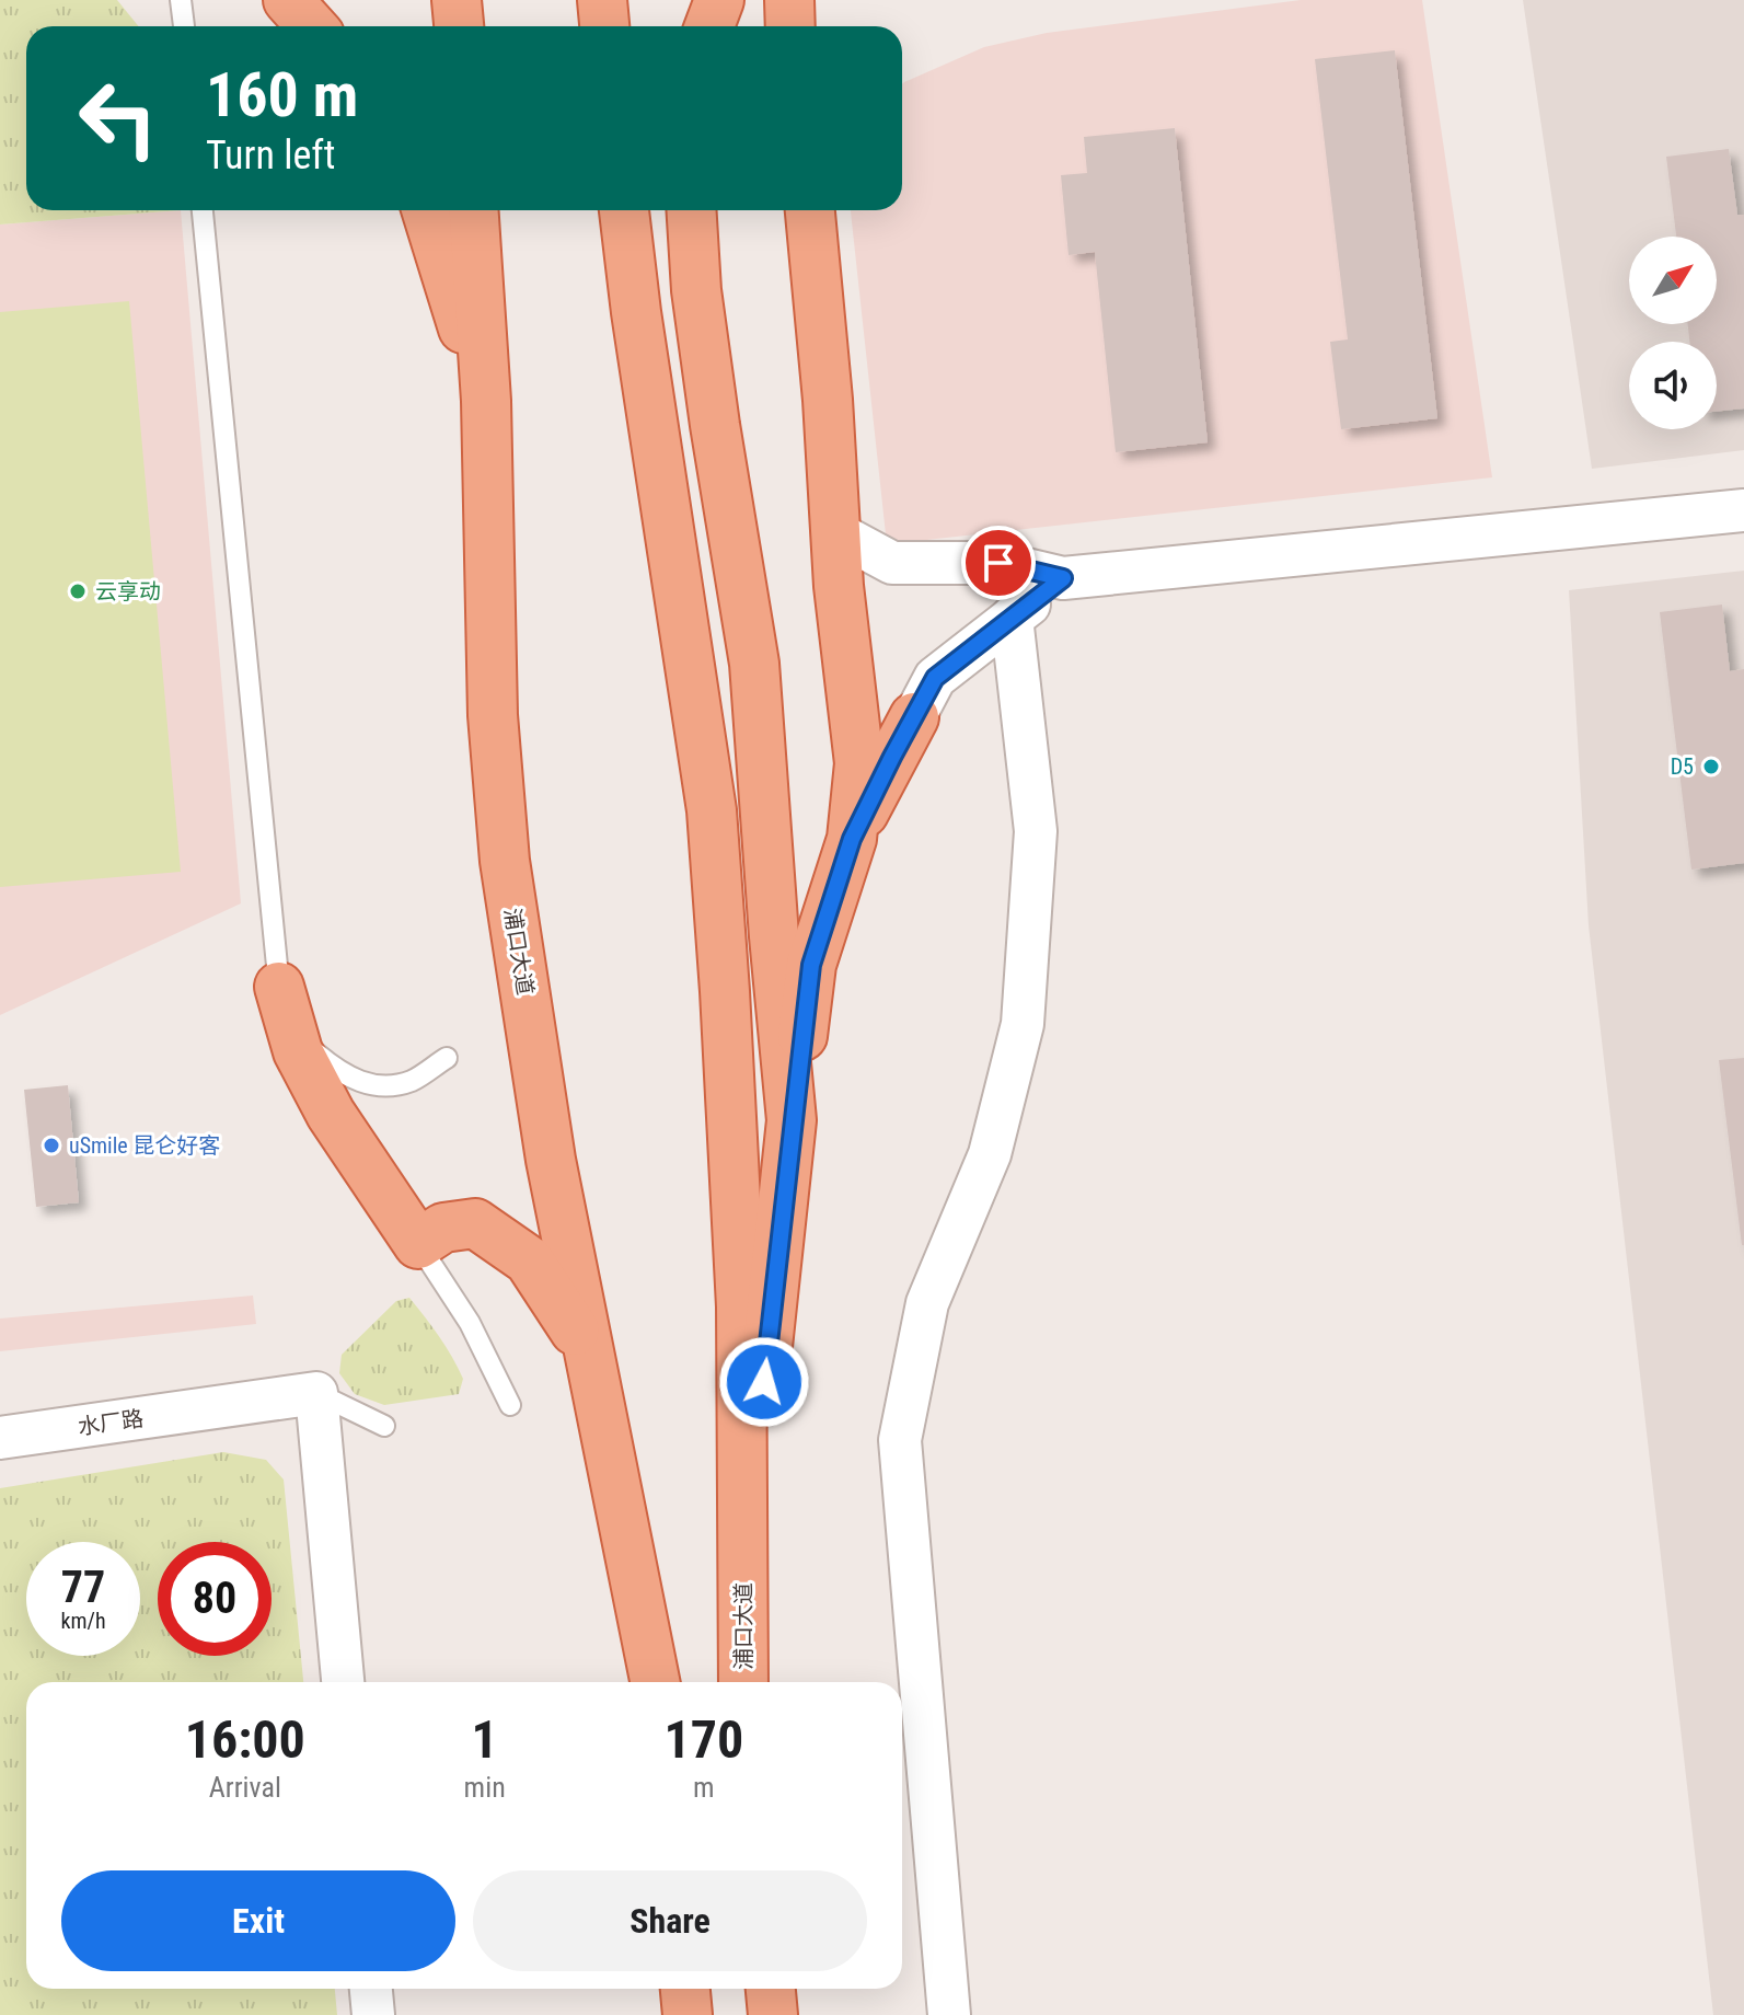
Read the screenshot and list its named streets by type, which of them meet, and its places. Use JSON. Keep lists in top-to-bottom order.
{
  "streets": {
    "highway": ["浦口大道"],
    "street": ["水厂路"]
  },
  "places": ["云享动", "D5", "uSmile 昆仑好客"],
  "north": "top right",
  "page": {
    "turn": ["160 m", "Turn left"],
    "speed": "77 km/h",
    "limit": "80",
    "eta": [
      "16:00",
      "Arrival",
      "1",
      "min",
      "170",
      "m"
    ],
    "buttons": ["Exit", "Share"]
  }
}
